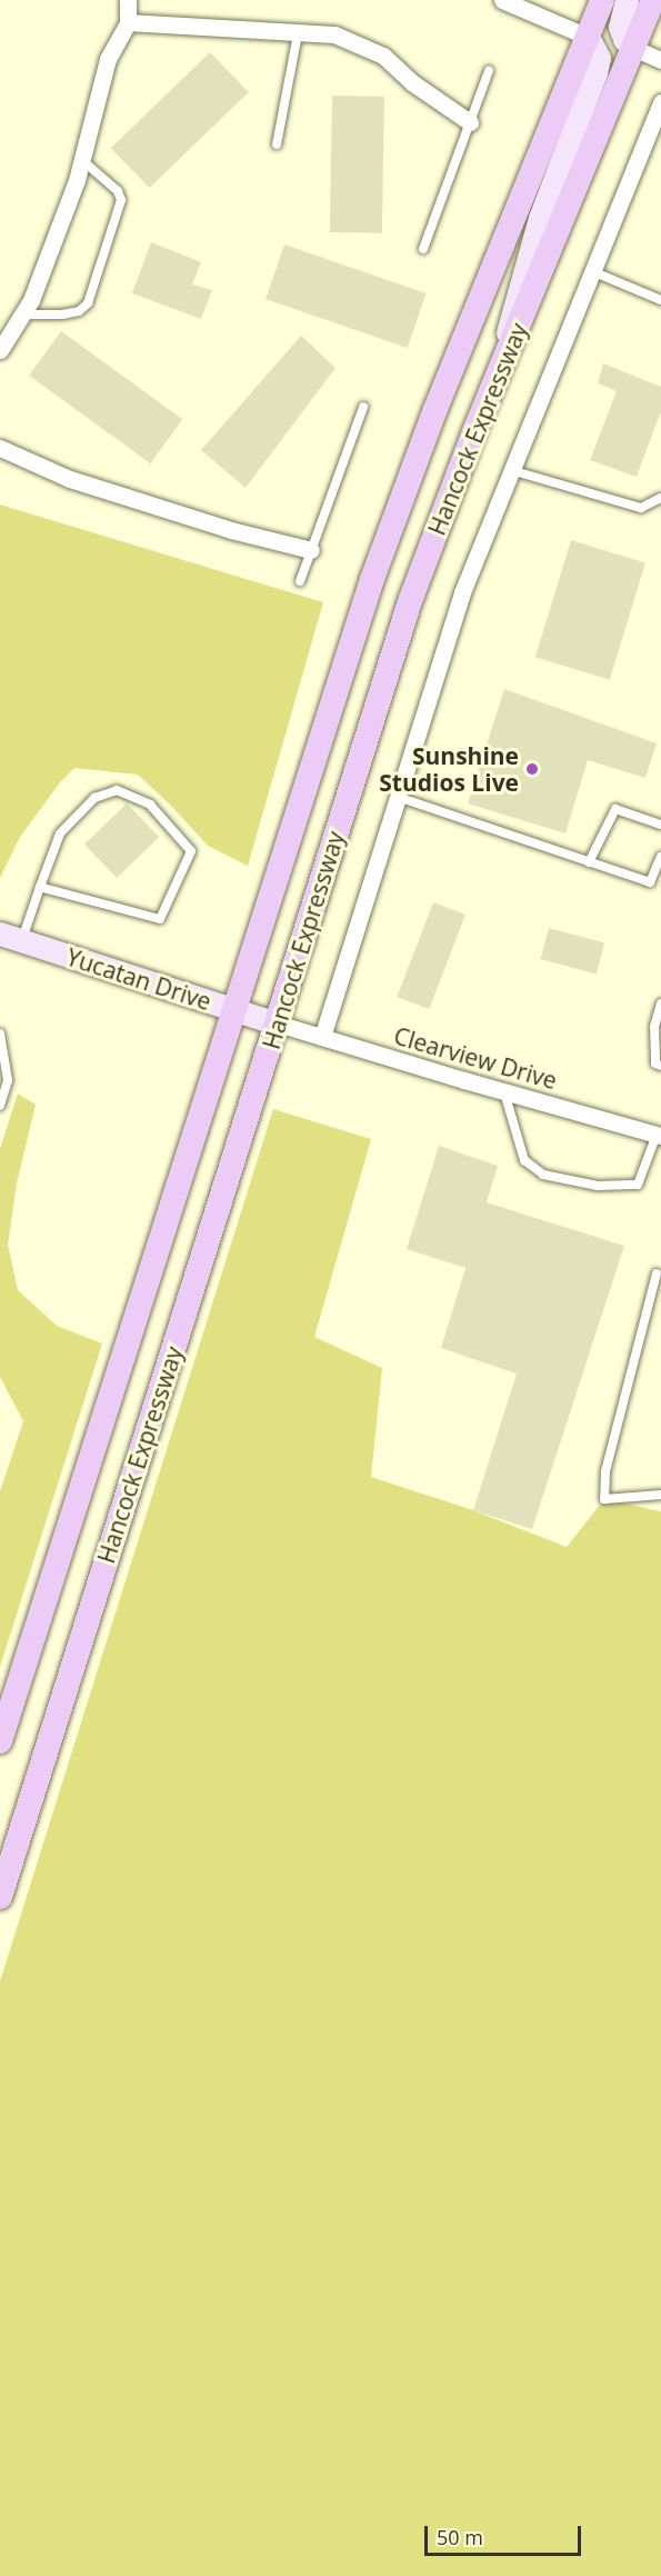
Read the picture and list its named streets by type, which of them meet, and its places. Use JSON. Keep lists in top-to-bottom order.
{
  "streets": {
    "main road": ["Hancock Expressway", "Yucatan Drive"],
    "street": ["Clearview Drive"]
  },
  "crossings": [
    ["Hancock Expressway", "Yucatan Drive"],
    ["Hancock Expressway", "Clearview Drive"],
    ["Yucatan Drive", "Clearview Drive"]
  ],
  "places": ["Sunshine Studios Live"],
  "scale_bar": "50 m"
}
